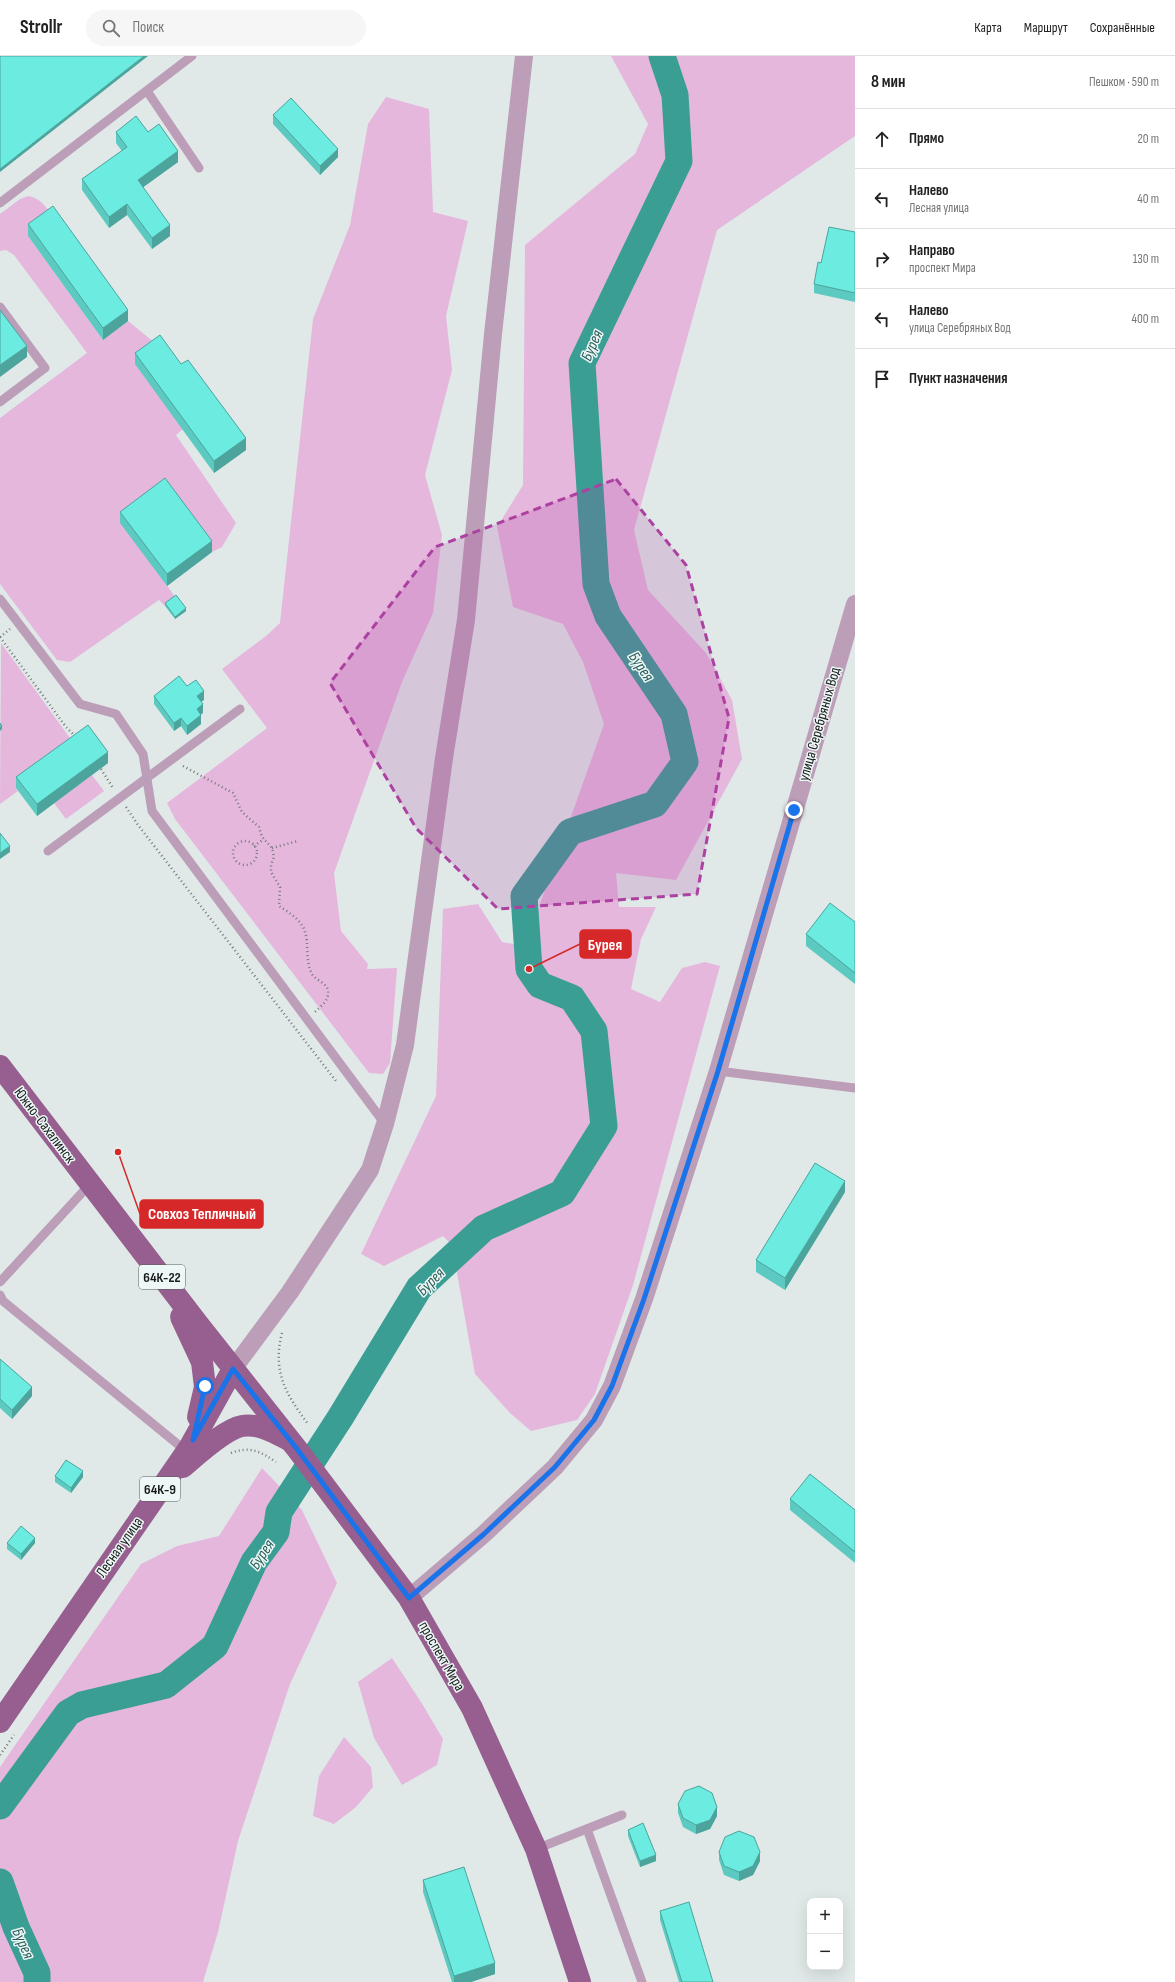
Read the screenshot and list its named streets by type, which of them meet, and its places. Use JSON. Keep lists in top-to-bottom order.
{
  "streets": {
    "main road": [
      "Южно-Сахалинск",
      "64К-22",
      "64К-9",
      "Лесная улица",
      "проспект Мира"
    ],
    "street": ["улица Серебряных Вод"]
  },
  "crossings": [
    ["улица Серебряных Вод", "проспект Мира"],
    ["Южно-Сахалинск", "64К-22"],
    ["64К-22", "Лесная улица"],
    ["64К-22", "проспект Мира"],
    ["Лесная улица", "проспект Мира"]
  ],
  "water": ["Бурея"],
  "places": ["Бурея", "Совхоз Тепличный"],
  "page": {
    "header": "Strollr",
    "search": "Поиск",
    "nav": ["Карта", "Маршрут", "Сохранённые"],
    "heading": ["8 мин", "Пешком · 590 m"],
    "list": [
      ["Прямо", "20 m"],
      ["Налево", "Лесная улица", "40 m"],
      ["Направо", "проспект Мира", "130 m"],
      ["Налево", "улица Серебряных Вод", "400 m"],
      "Пункт назначения"
    ],
    "map_buttons": ["+", "−"]
  }
}
